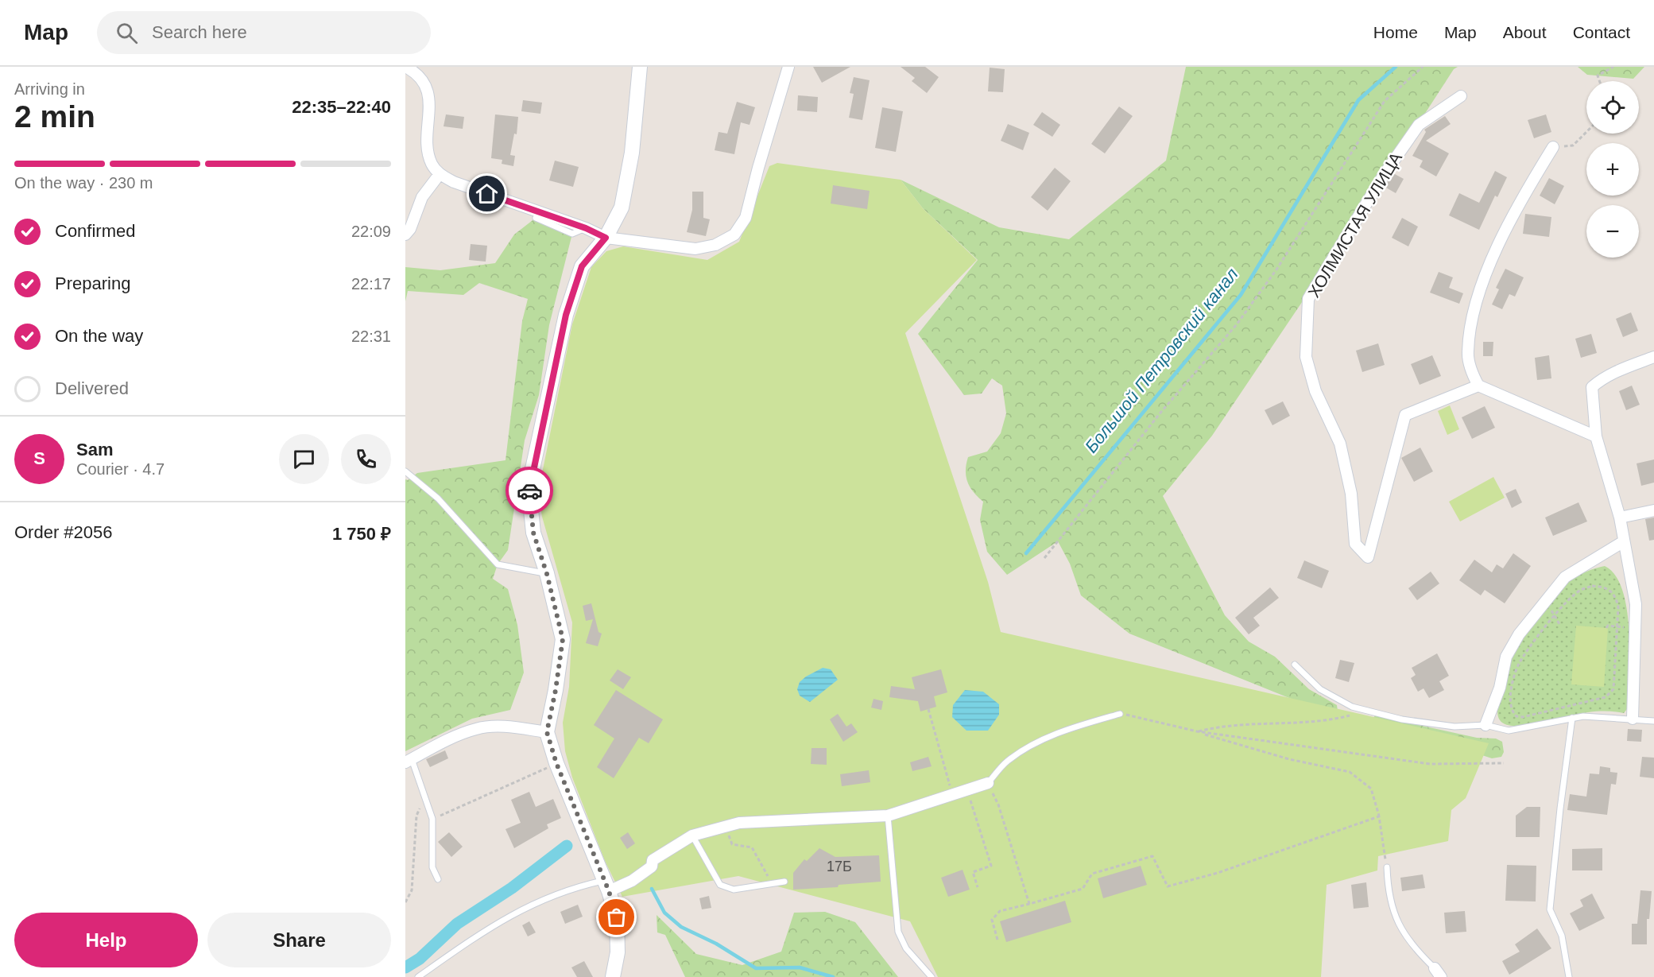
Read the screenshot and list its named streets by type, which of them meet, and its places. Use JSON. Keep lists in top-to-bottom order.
{
  "streets": {
    "street": ["ХОЛМИСТАЯ УЛИЦА"]
  },
  "water": ["Большой Петровский канал"],
  "house_numbers": ["17Б"],
  "page": {
    "header": "Map",
    "search": "Search here",
    "nav": [
      "Home",
      "Map",
      "About",
      "Contact"
    ],
    "heading": ["2 min", "Arriving in", "22:35–22:40"],
    "panel": [
      "Sam",
      "Courier · 4.7",
      "Order #2056",
      "1 750 ₽"
    ],
    "map_buttons": ["+", "−"],
    "bar": "On the way · 230 m",
    "list": [
      ["Confirmed", "22:09"],
      ["Preparing", "22:17"],
      ["On the way", "22:31"],
      "Delivered"
    ],
    "round": "S",
    "buttons": ["Help", "Share"]
  }
}
